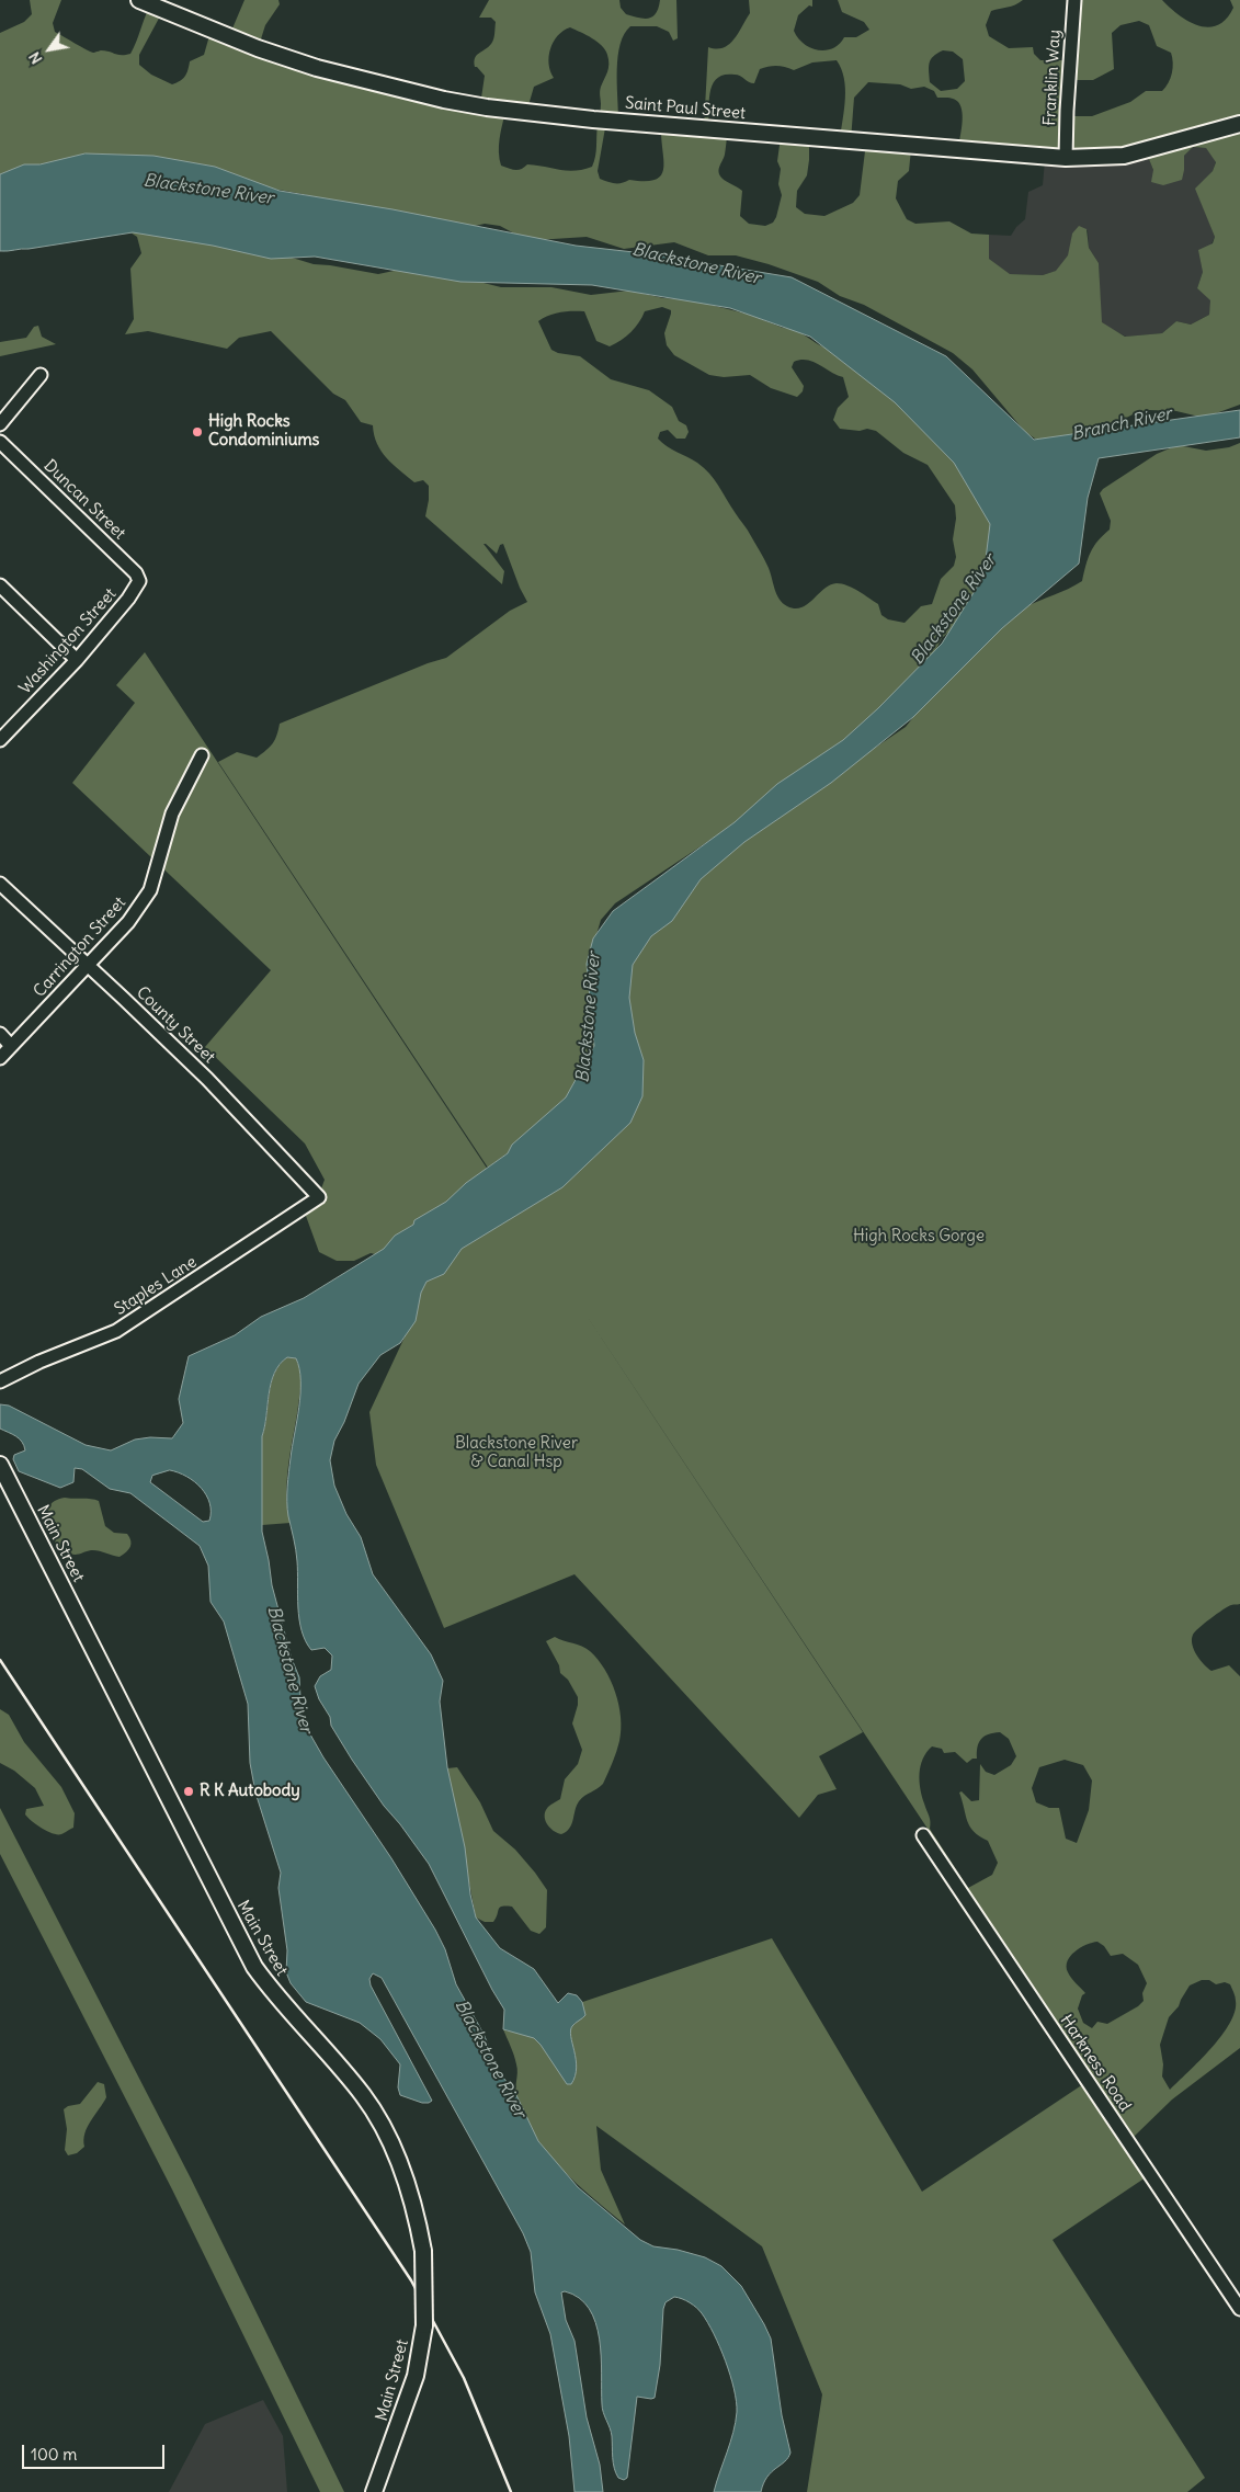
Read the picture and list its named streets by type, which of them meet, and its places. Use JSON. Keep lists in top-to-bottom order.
{
  "streets": {
    "main road": ["Saint Paul Street", "Main Street"],
    "street": [
      "Franklin Way",
      "Duncan Street",
      "Washington Street",
      "Carrington Street",
      "County Street",
      "Staples Lane",
      "Harkness Road"
    ]
  },
  "crossings": [
    ["Franklin Way", "Saint Paul Street"],
    ["Duncan Street", "Washington Street"],
    ["Carrington Street", "County Street"],
    ["County Street", "Staples Lane"]
  ],
  "water": ["Blackstone River", "Branch River"],
  "parks": ["High Rocks Gorge", "Blackstone River & Canal Hsp"],
  "places": ["High Rocks Condominiums", "R K Autobody"],
  "scale_bar": "100 m",
  "north": "bottom left"
}
